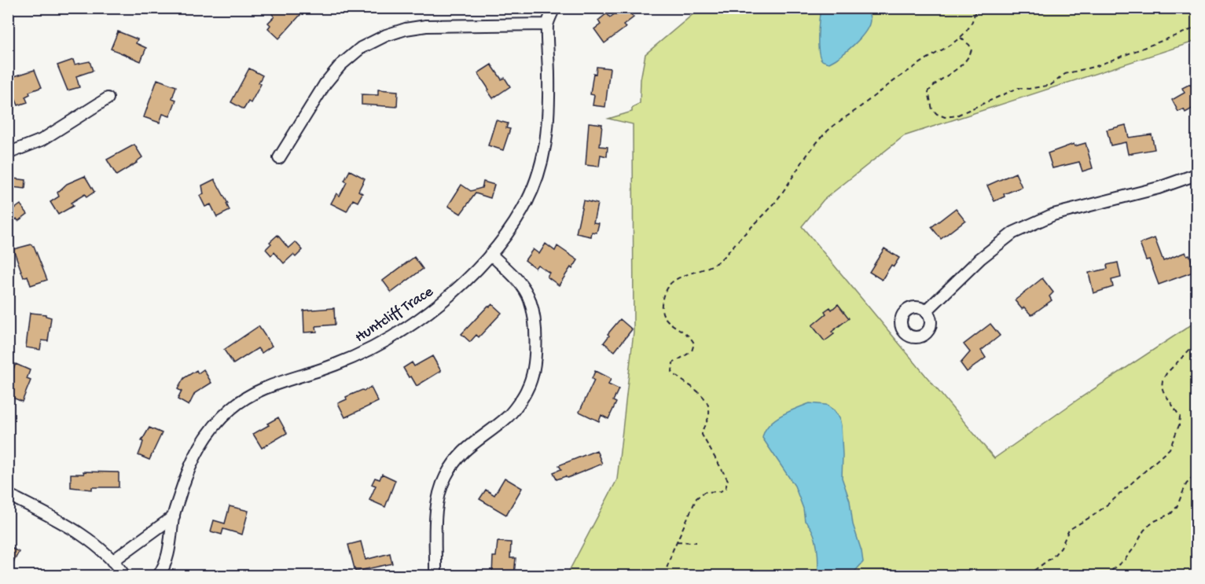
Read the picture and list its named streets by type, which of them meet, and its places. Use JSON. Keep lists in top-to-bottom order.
{
  "streets": {
    "street": ["Huntcliff Trace"]
  }
}
